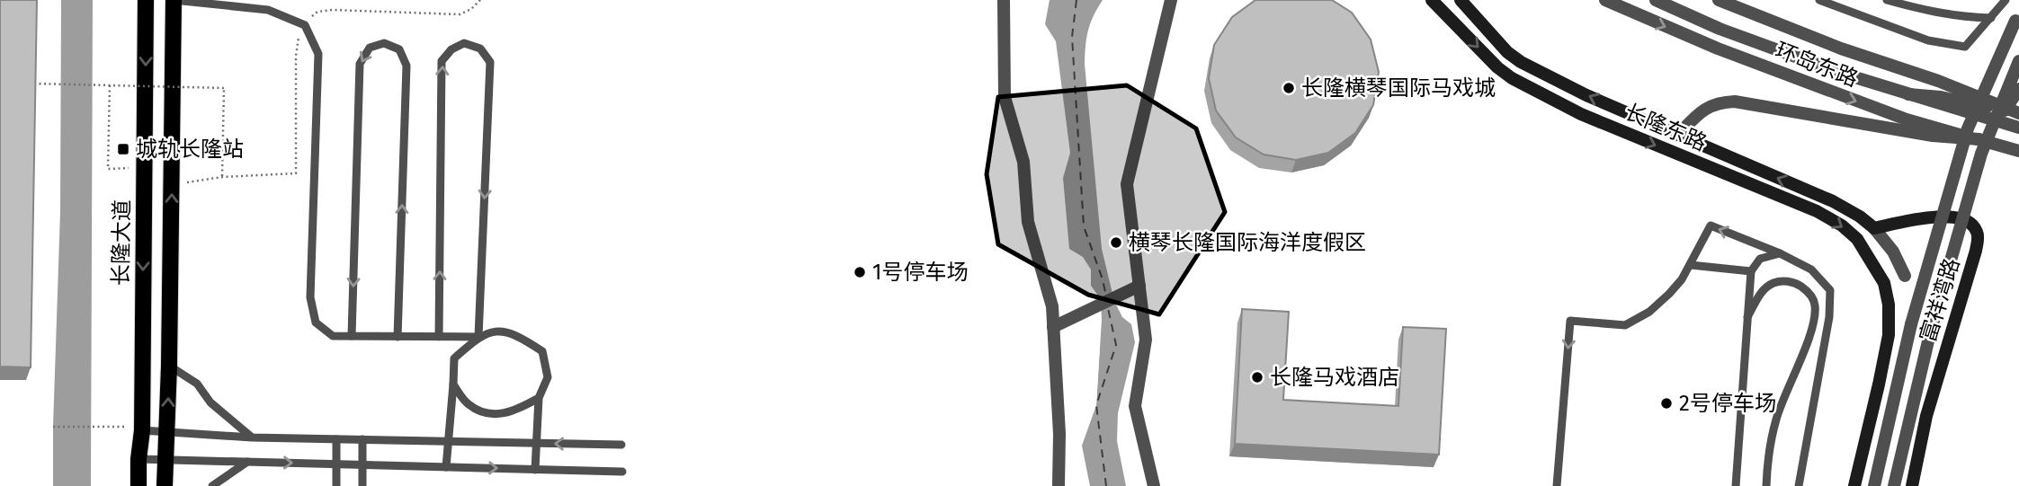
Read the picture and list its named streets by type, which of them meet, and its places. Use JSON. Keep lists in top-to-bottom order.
{
  "streets": {
    "main road": ["长隆东路", "长隆大道", "富祥湾路"],
    "street": ["环岛东路"]
  },
  "crossings": [
    ["长隆东路", "富祥湾路"]
  ],
  "places": {
    "other": [
      "长隆横琴国际马戏城",
      "横琴长隆国际海洋度假区",
      "1号停车场",
      "长隆马戏酒店",
      "2号停车场"
    ],
    "transit": ["城轨长隆站"]
  }
}
